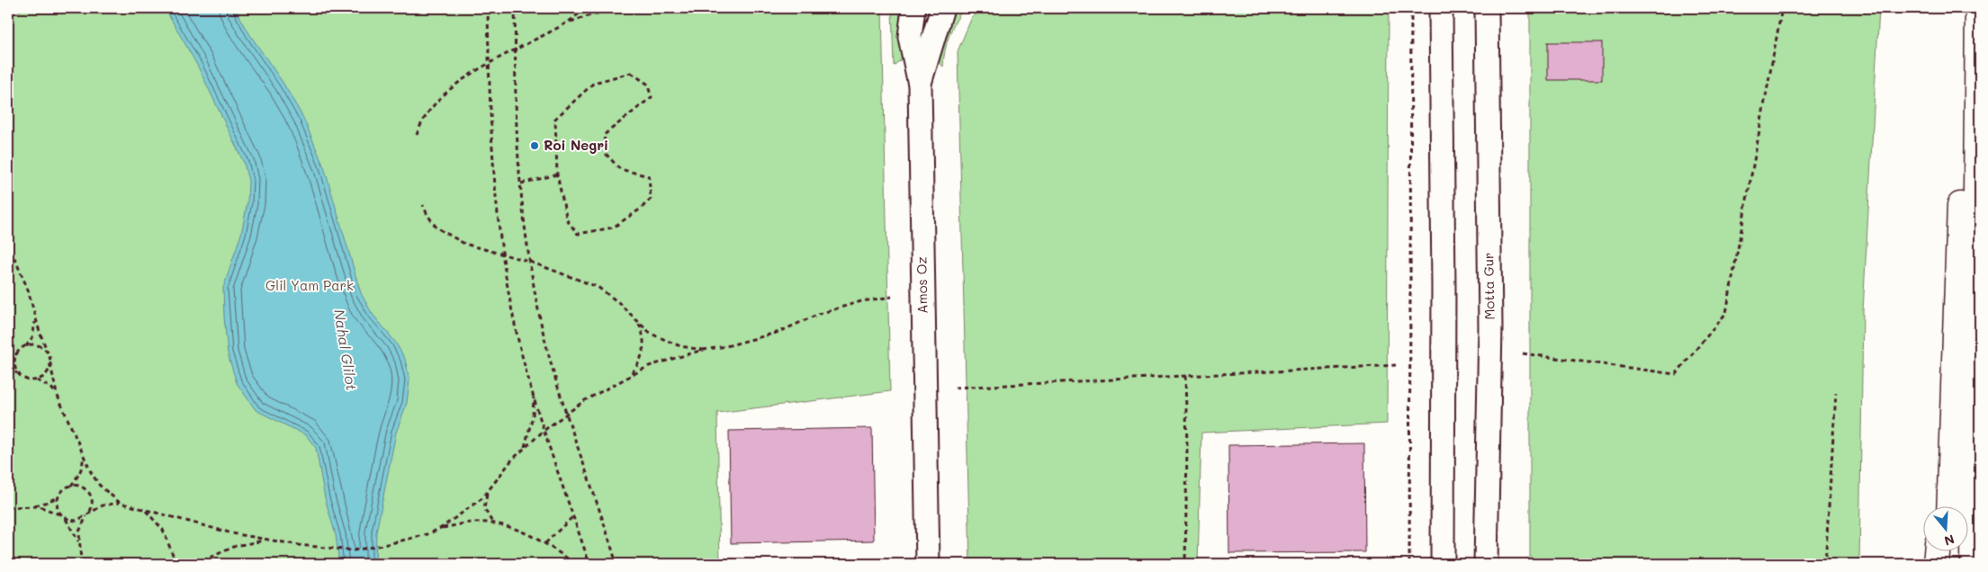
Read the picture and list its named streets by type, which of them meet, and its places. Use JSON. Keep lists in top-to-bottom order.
{
  "streets": {
    "street": ["Amos Oz", "Motta Gur"]
  },
  "water": ["Nahal Glilot"],
  "parks": ["Glil Yam Park"],
  "places": ["Roi Negri"],
  "north": "bottom"
}
